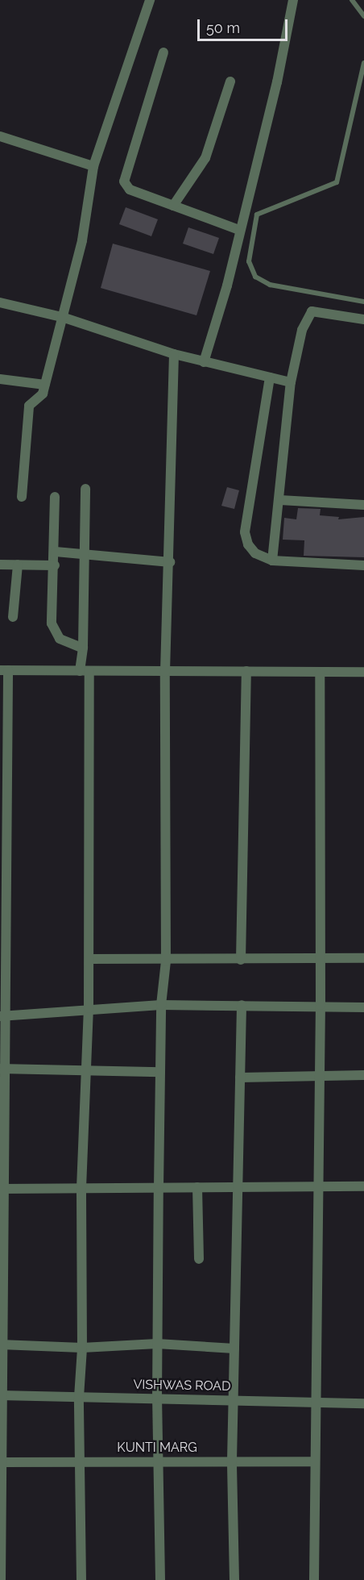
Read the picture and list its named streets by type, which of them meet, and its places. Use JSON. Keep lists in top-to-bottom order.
{
  "streets": {
    "street": ["VISHWAS ROAD", "KUNTI MARG"]
  },
  "scale_bar": "50 m"
}
